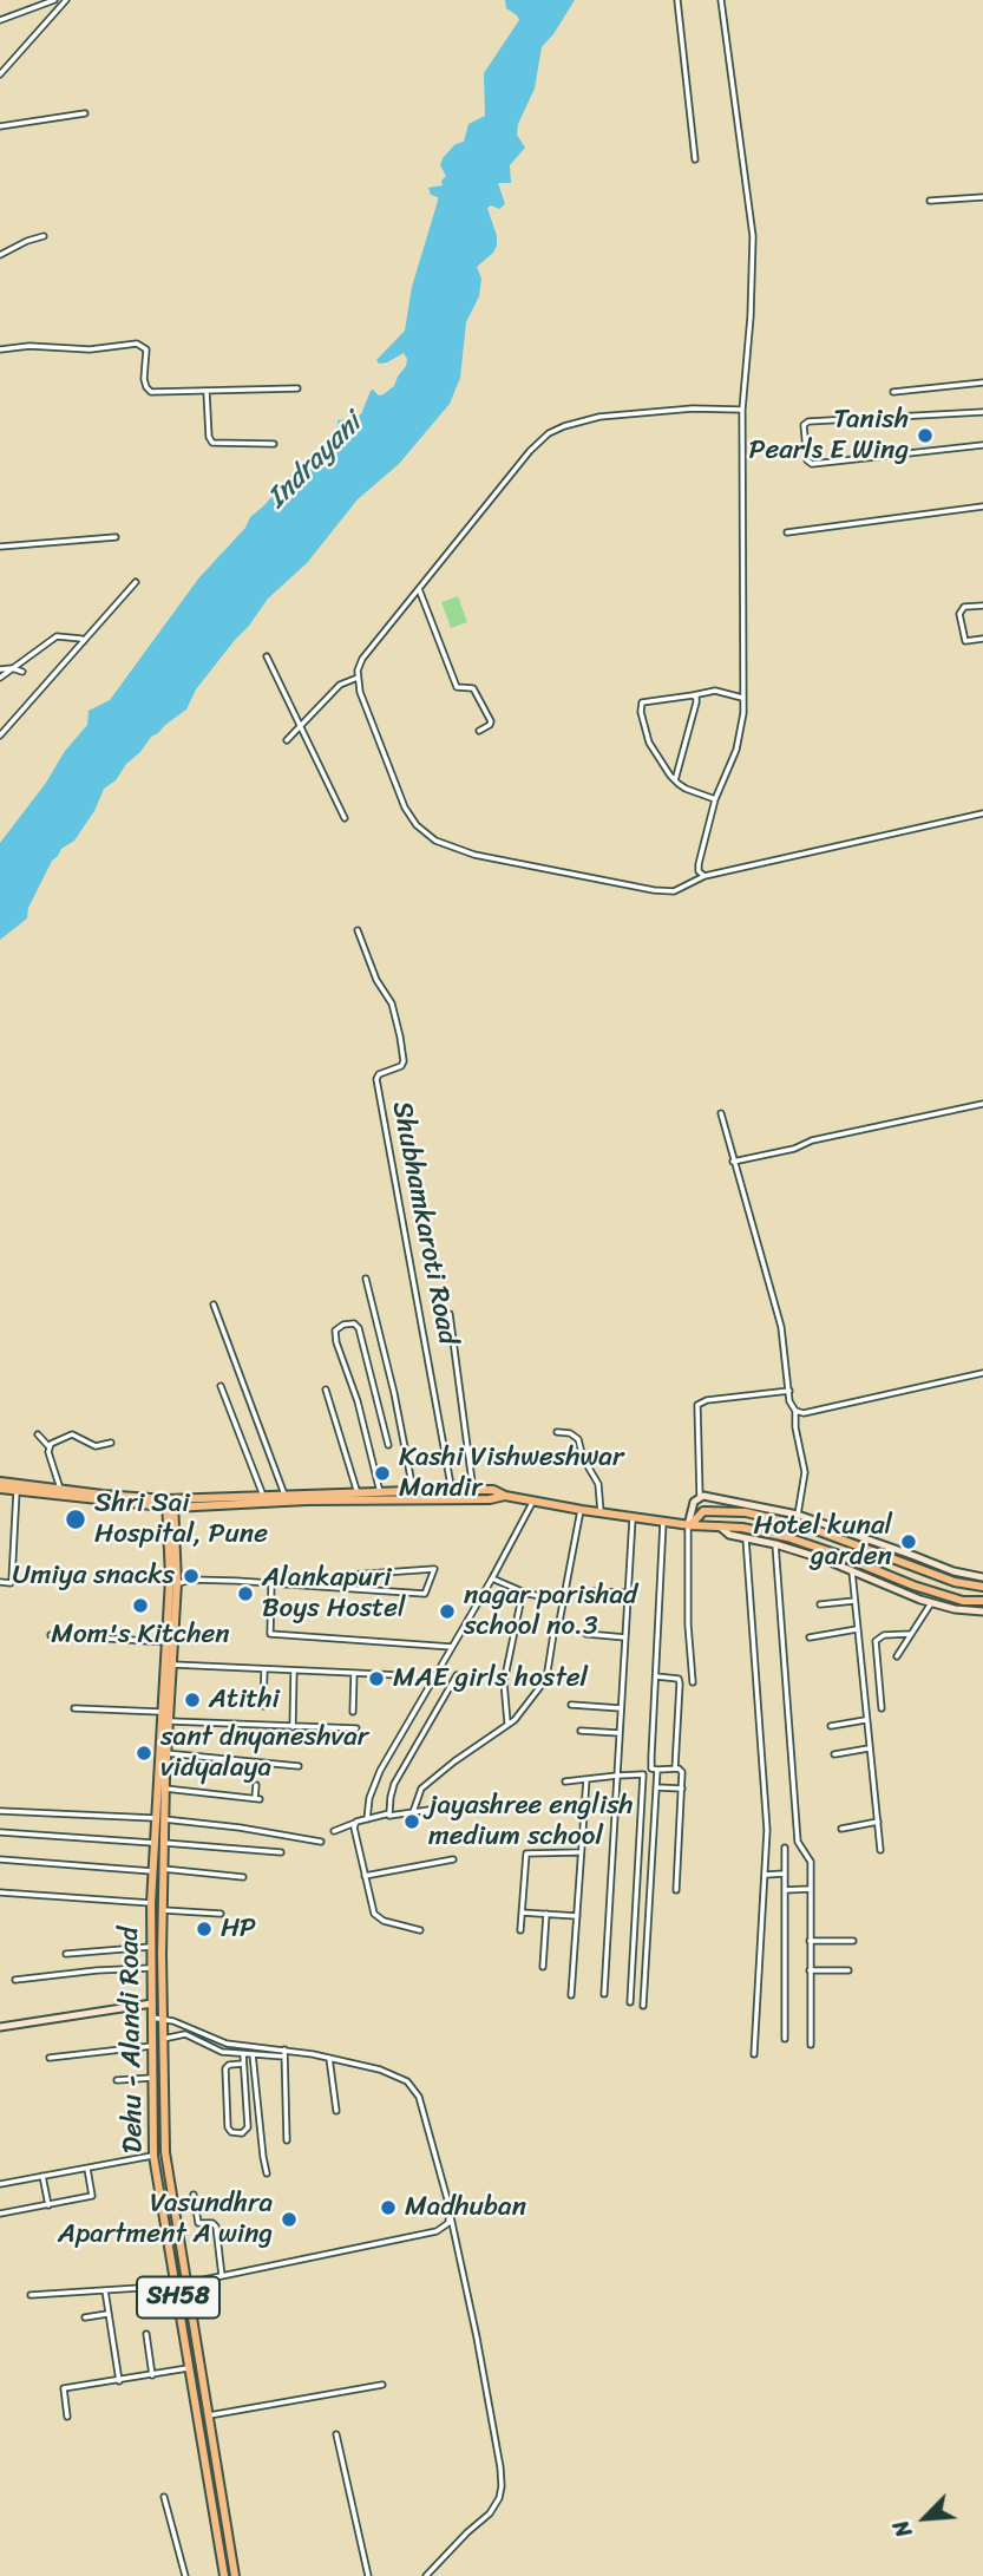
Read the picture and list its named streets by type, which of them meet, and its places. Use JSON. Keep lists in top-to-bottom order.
{
  "streets": {
    "main road": ["Dehu - Alandi Road", "SH58"],
    "street": ["Shubhamkaroti Road"]
  },
  "water": ["Indrayani"],
  "places": [
    "Tanish Pearls E Wing",
    "Kashi Vishweshwar Mandir",
    "Shri Sai Hospital, Pune",
    "Hotel kunal garden",
    "Umiya snacks",
    "Alankapuri Boys Hostel",
    "Mom's Kitchen",
    "nagar parishad school no.3",
    "MAE girls hostel",
    "Atithi",
    "sant dnyaneshvar vidyalaya",
    "jayashree english medium school",
    "HP",
    "Madhuban",
    "Vasundhra Apartment A wing"
  ],
  "north": "bottom left"
}
